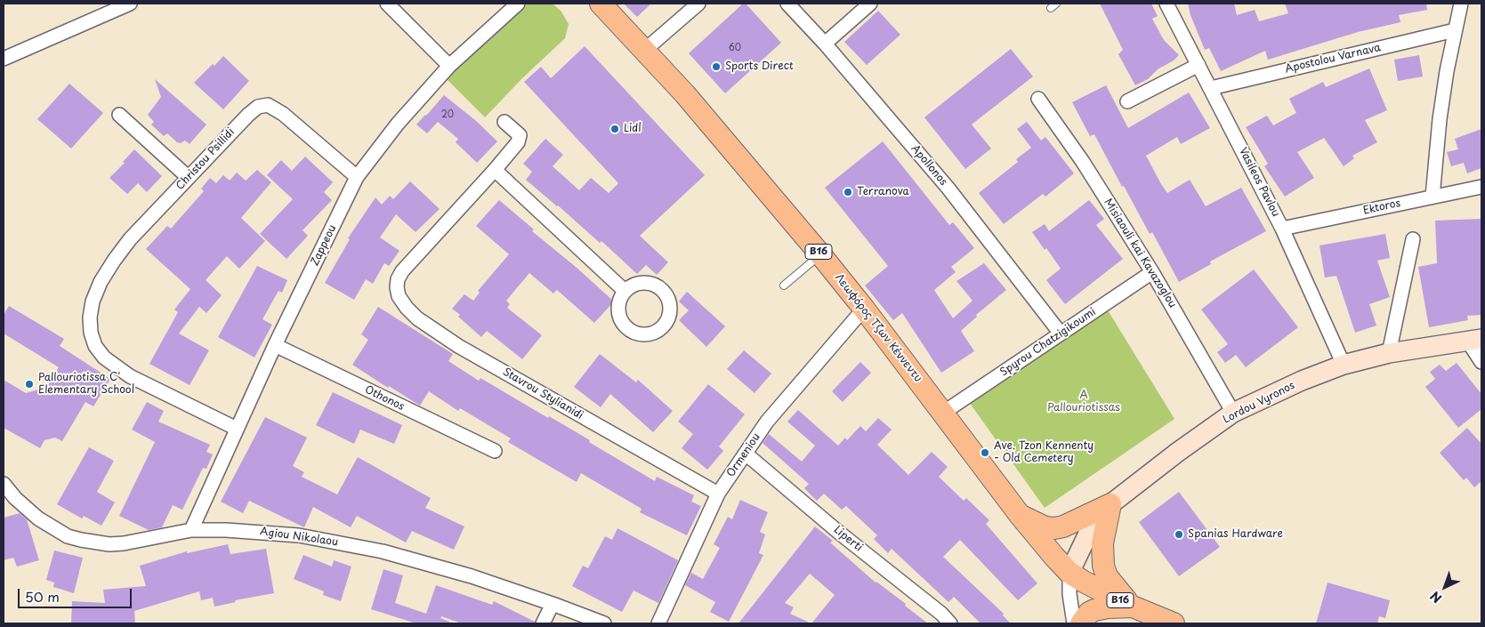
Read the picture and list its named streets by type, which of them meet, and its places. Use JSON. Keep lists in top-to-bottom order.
{
  "streets": {
    "main road": ["B16", "Λεωφόρος Τζων Κέννεντυ"],
    "street": [
      "Apostolou Varnava",
      "Christou Psillidi",
      "Apollonos",
      "Vasileos Pavlou",
      "Ektoros",
      "Zappeou",
      "Misiaouli kai Kavazoglou",
      "Spyrou Chatzigikoumi",
      "Stavrou Stylianidi",
      "Othonos",
      "Lordou Vyronos",
      "Ormeniou",
      "Agiou Nikolaou",
      "Liperti"
    ]
  },
  "crossings": [
    ["Apostolou Varnava", "Vasileos Pavlou"],
    ["Christou Psillidi", "Zappeou"],
    ["Apollonos", "Spyrou Chatzigikoumi"],
    ["Vasileos Pavlou", "Ektoros"],
    ["Vasileos Pavlou", "Lordou Vyronos"],
    ["Zappeou", "Othonos"],
    ["Zappeou", "Agiou Nikolaou"],
    ["Misiaouli kai Kavazoglou", "Spyrou Chatzigikoumi"],
    ["Misiaouli kai Kavazoglou", "Lordou Vyronos"],
    ["Λεωφόρος Τζων Κέννεντυ", "Spyrou Chatzigikoumi"],
    ["Λεωφόρος Τζων Κέννεντυ", "Lordou Vyronos"],
    ["Λεωφόρος Τζων Κέννεντυ", "Ormeniou"],
    ["Stavrou Stylianidi", "Ormeniou"],
    ["Ormeniou", "Liperti"]
  ],
  "parks": ["A Pallouriotissas"],
  "places": [
    "Sports Direct",
    "Lidl",
    "Terranova",
    "Pallouriotissa C' Elementary School",
    "Ave. Tzon Kennenty - Old Cemetery",
    "Spanias Hardware"
  ],
  "house_numbers": ["60", "20"],
  "scale_bar": "50 m",
  "north": "bottom left"
}
